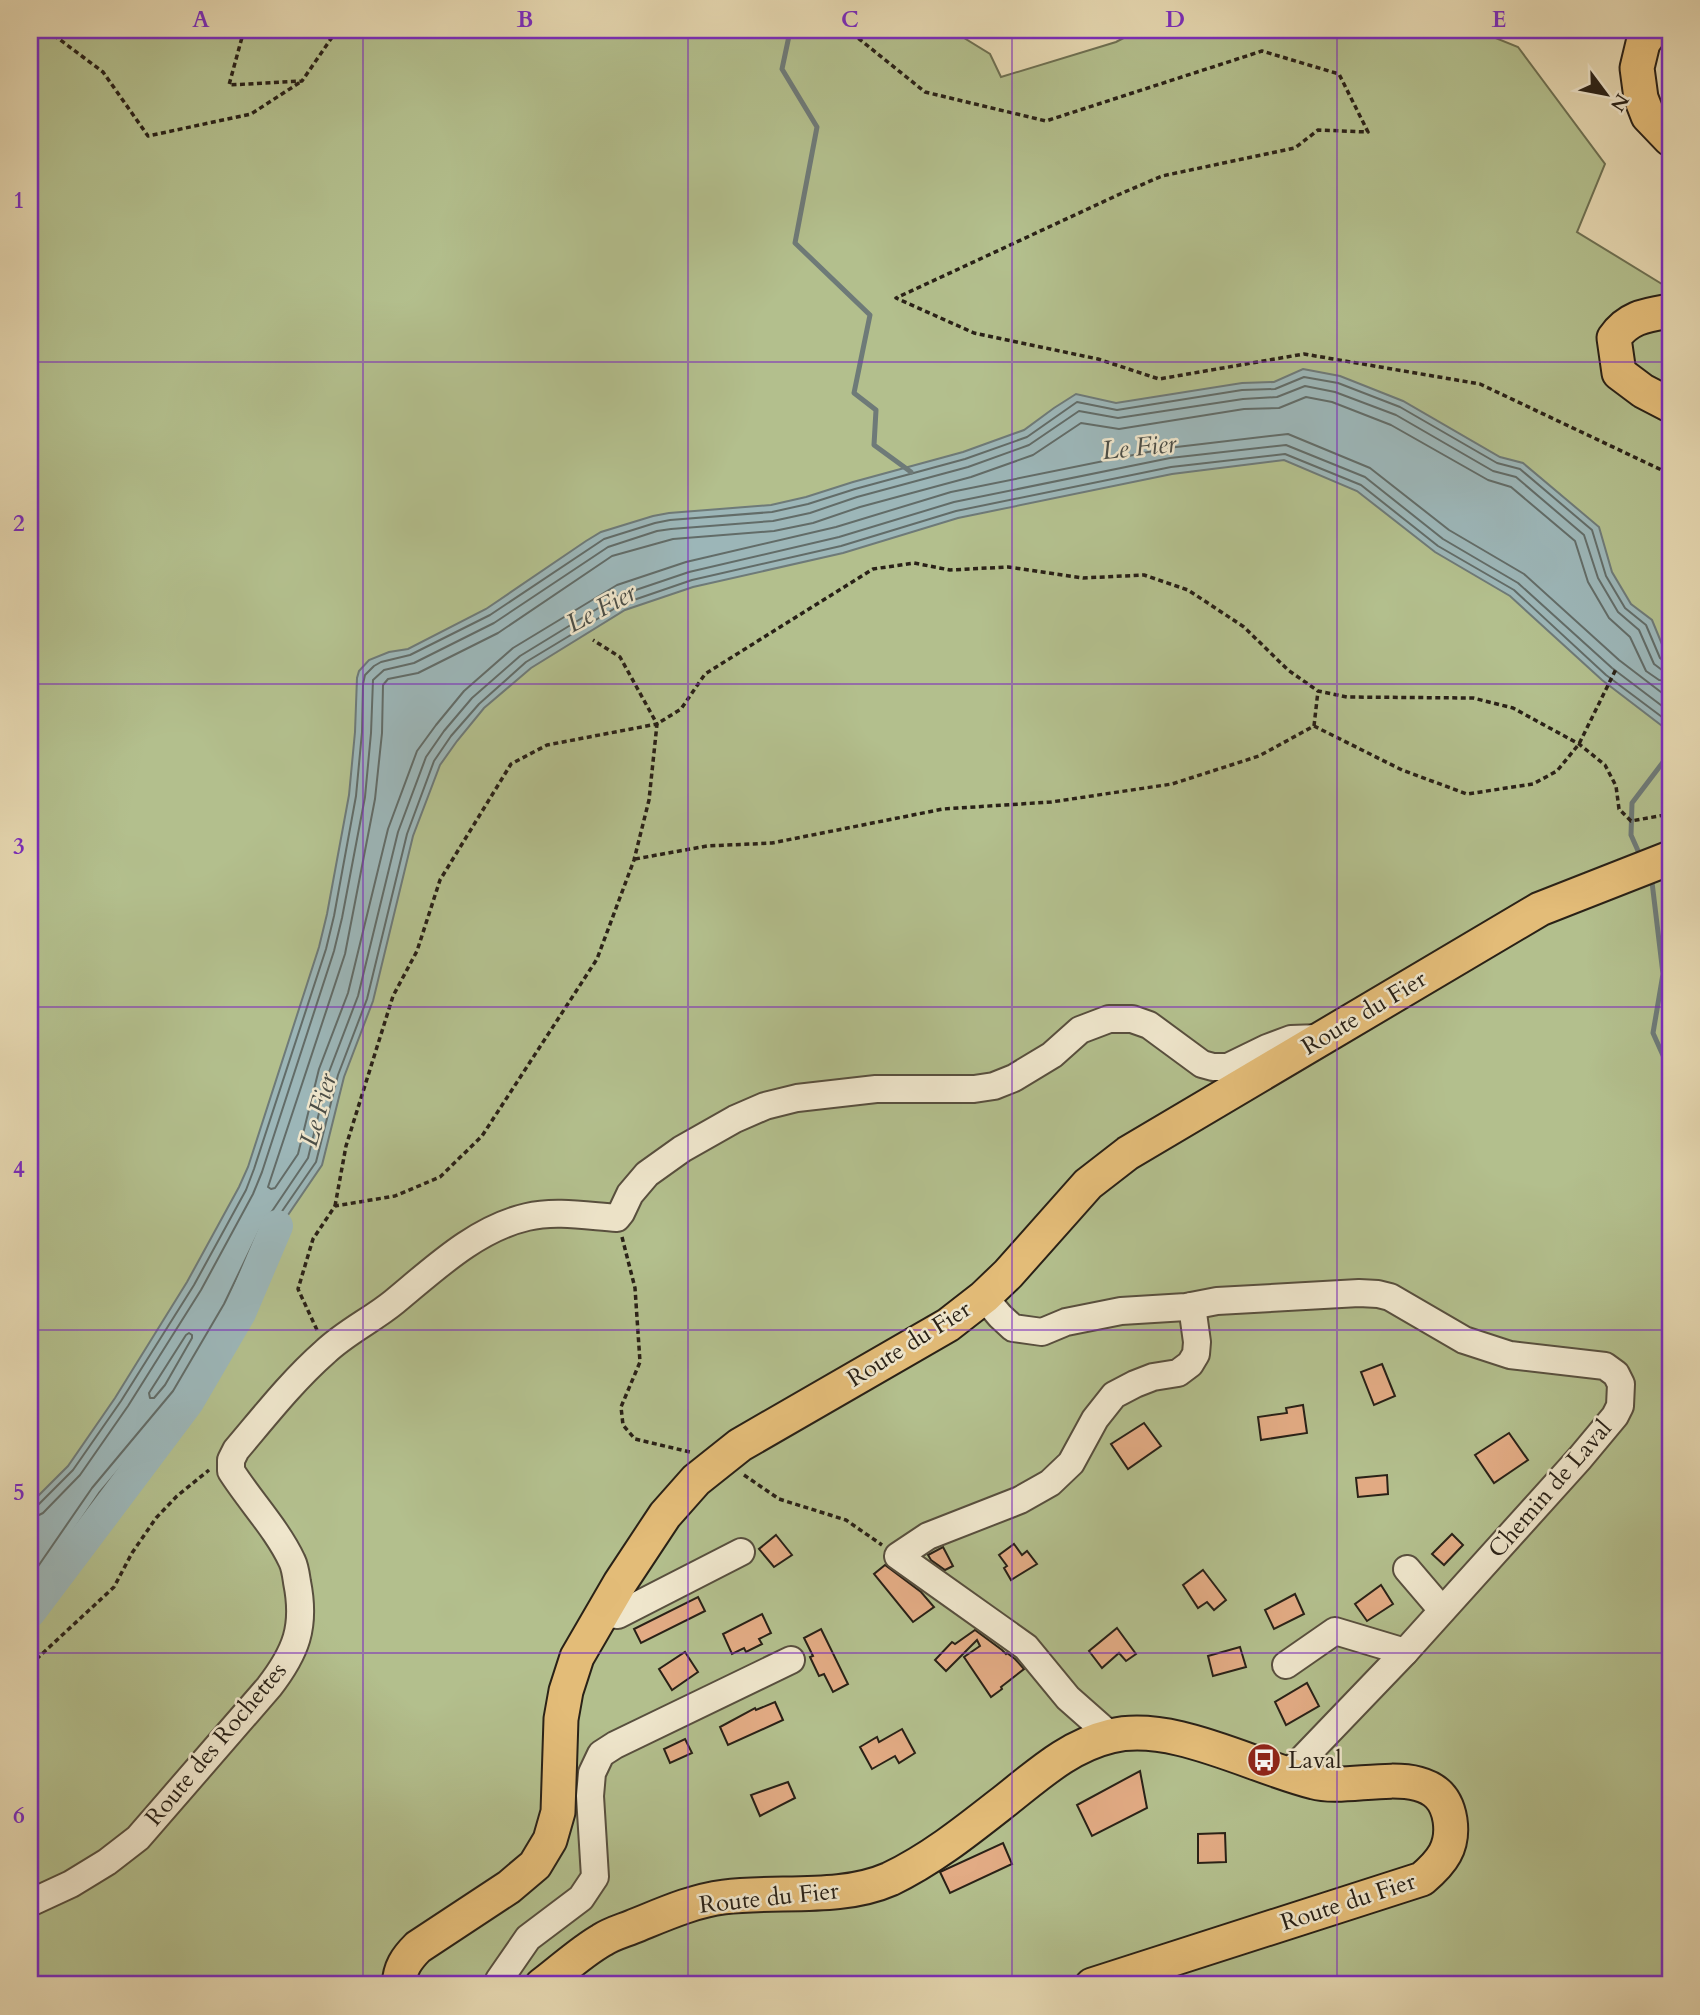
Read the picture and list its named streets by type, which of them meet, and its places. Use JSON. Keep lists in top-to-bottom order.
{
  "streets": {
    "main road": ["Route du Fier"],
    "street": ["Chemin de Laval", "Route des Rochettes"]
  },
  "crossings": [
    ["Route du Fier", "Chemin de Laval"]
  ],
  "water": ["Le Fier"],
  "places": {
    "bus stop": ["Laval"]
  },
  "north": "bottom right",
  "grid": {
    "columns": [
      "A",
      "B",
      "C",
      "D",
      "E"
    ],
    "rows": [
      "1",
      "2",
      "3",
      "4",
      "5",
      "6"
    ]
  }
}
